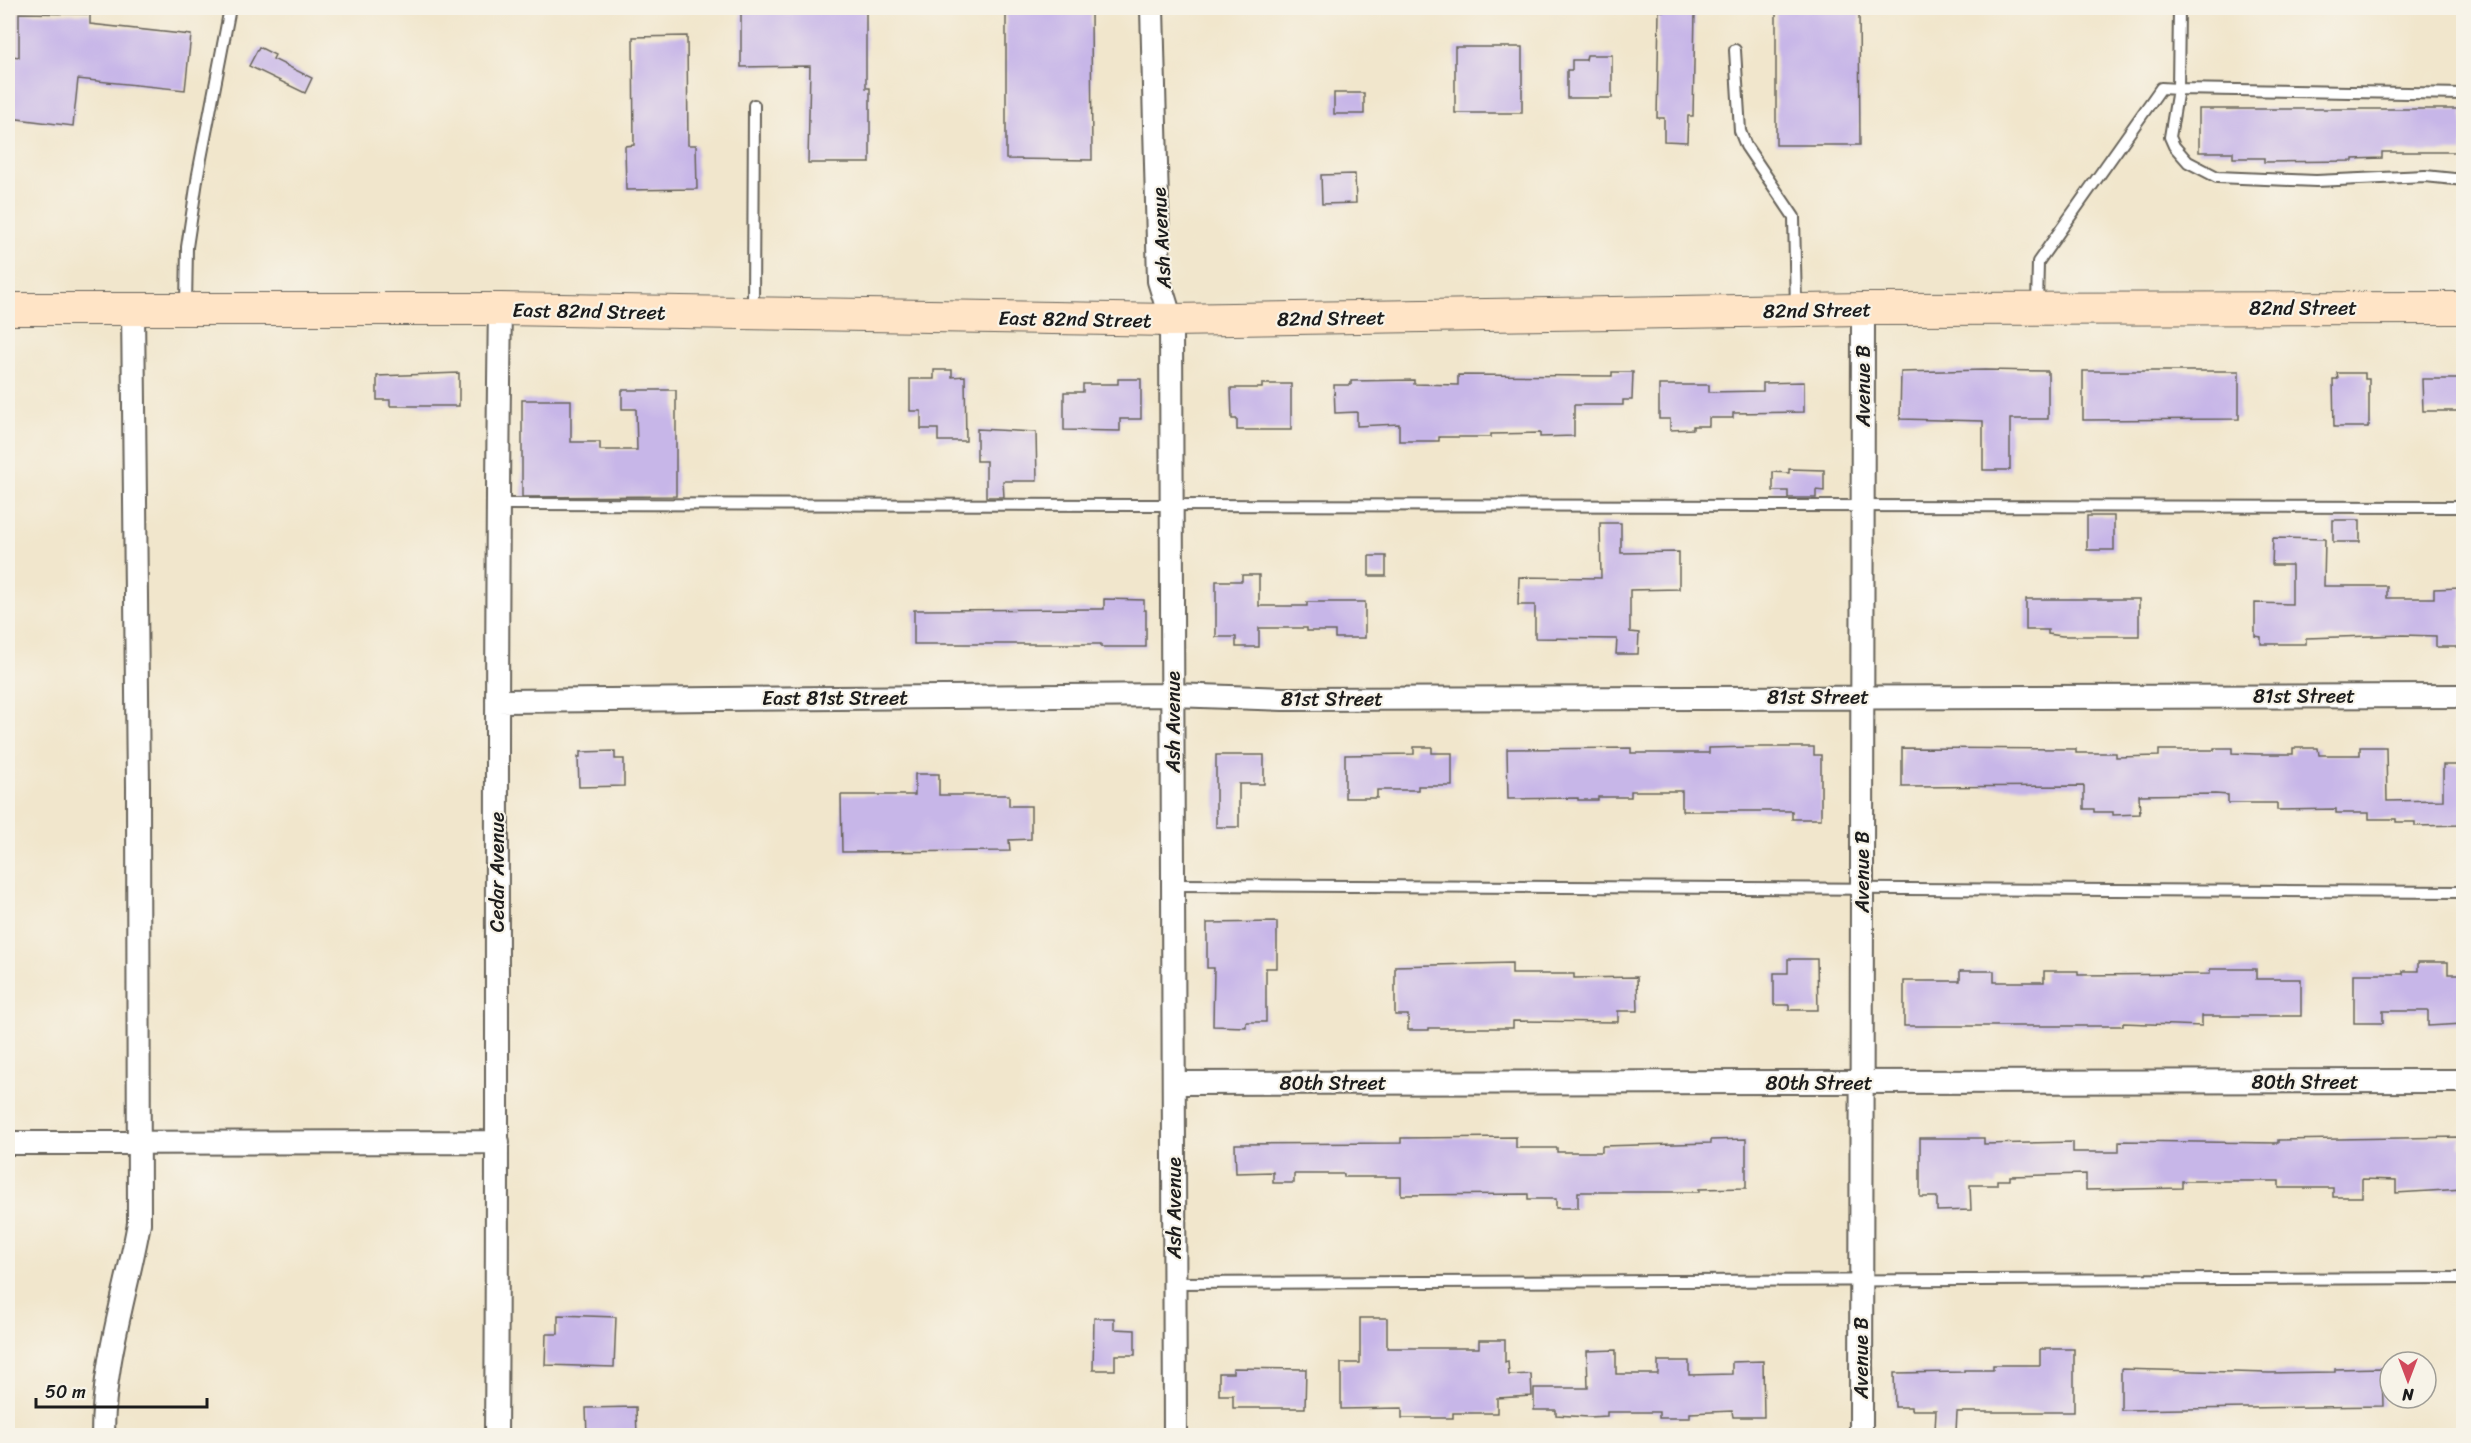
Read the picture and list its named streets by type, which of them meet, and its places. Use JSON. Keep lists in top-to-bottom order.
{
  "streets": {
    "street": [
      "Ash Avenue",
      "82nd Street",
      "East 82nd Street",
      "Avenue B",
      "81st Street",
      "East 81st Street",
      "Cedar Avenue",
      "80th Street"
    ]
  },
  "crossings": [
    ["Ash Avenue", "82nd Street"],
    ["Ash Avenue", "East 82nd Street"],
    ["Ash Avenue", "81st Street"],
    ["Ash Avenue", "East 81st Street"],
    ["Ash Avenue", "80th Street"],
    ["82nd Street", "East 82nd Street"],
    ["82nd Street", "Avenue B"],
    ["East 82nd Street", "Cedar Avenue"],
    ["Avenue B", "81st Street"],
    ["Avenue B", "80th Street"],
    ["81st Street", "East 81st Street"],
    ["East 81st Street", "Cedar Avenue"]
  ],
  "scale_bar": "50 m",
  "north": "bottom"
}
